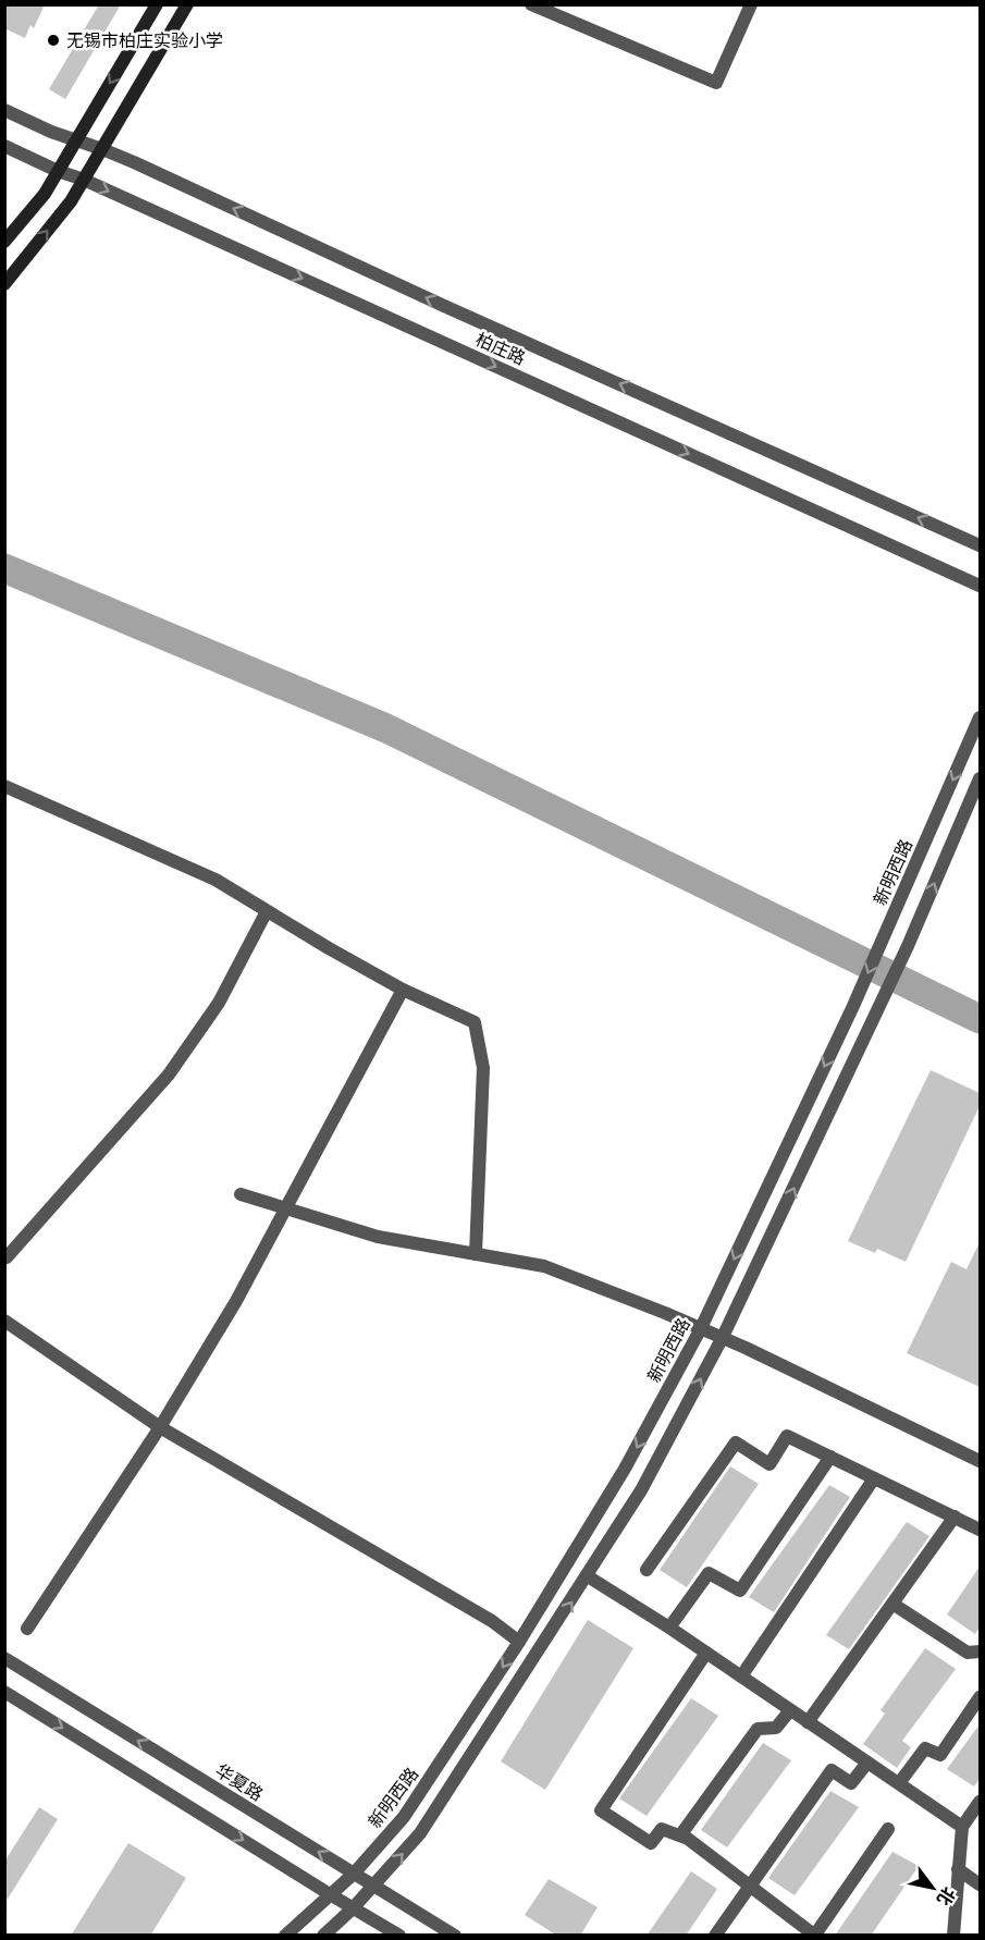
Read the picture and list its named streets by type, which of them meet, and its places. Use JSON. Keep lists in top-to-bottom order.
{
  "streets": {
    "street": ["柏庄路", "新明西路", "华夏路"]
  },
  "crossings": [
    ["新明西路", "华夏路"]
  ],
  "places": ["无锡市柏庄实验小学"],
  "north": "bottom right"
}
